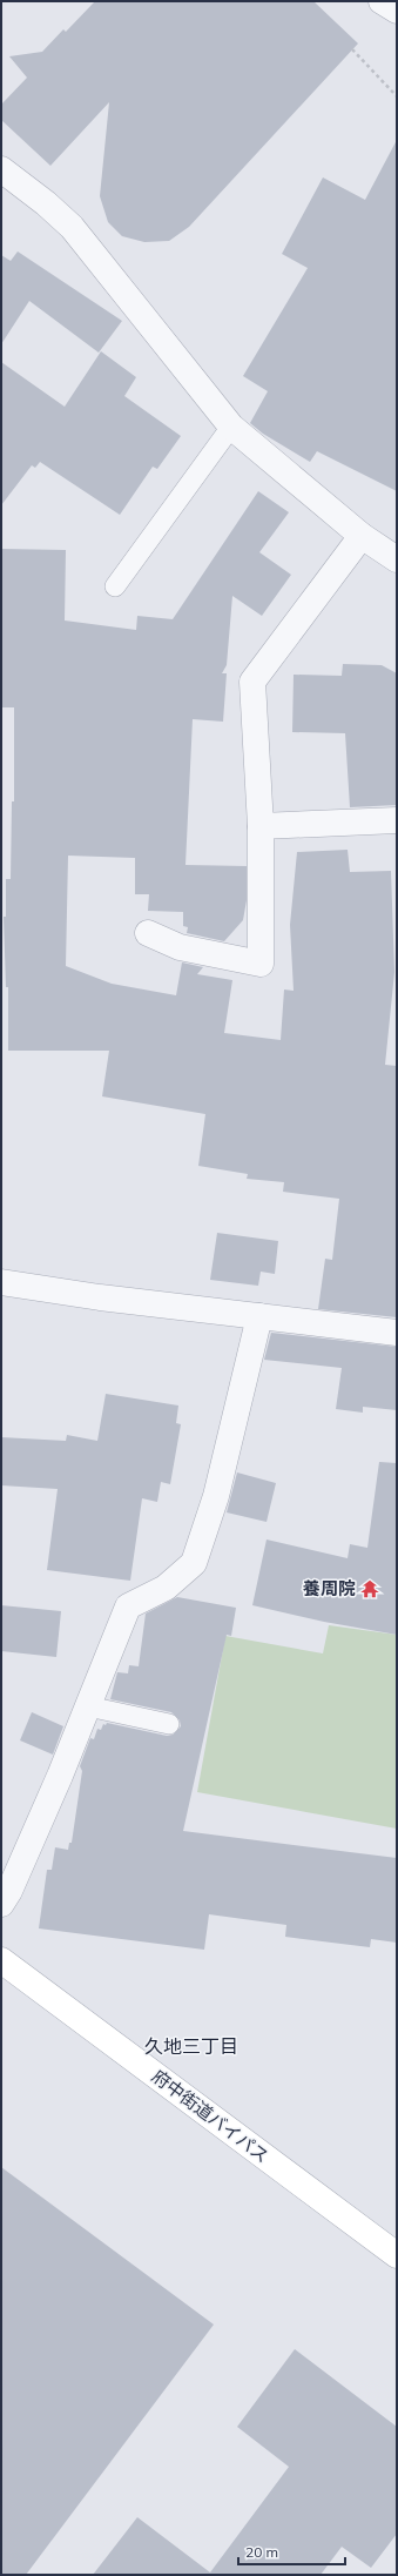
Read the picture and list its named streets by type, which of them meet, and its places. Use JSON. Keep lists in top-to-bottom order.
{
  "streets": {
    "street": ["府中街道バイパス"]
  },
  "districts": ["久地三丁目"],
  "places": {
    "temple": ["養周院"]
  },
  "scale_bar": "20 m"
}
